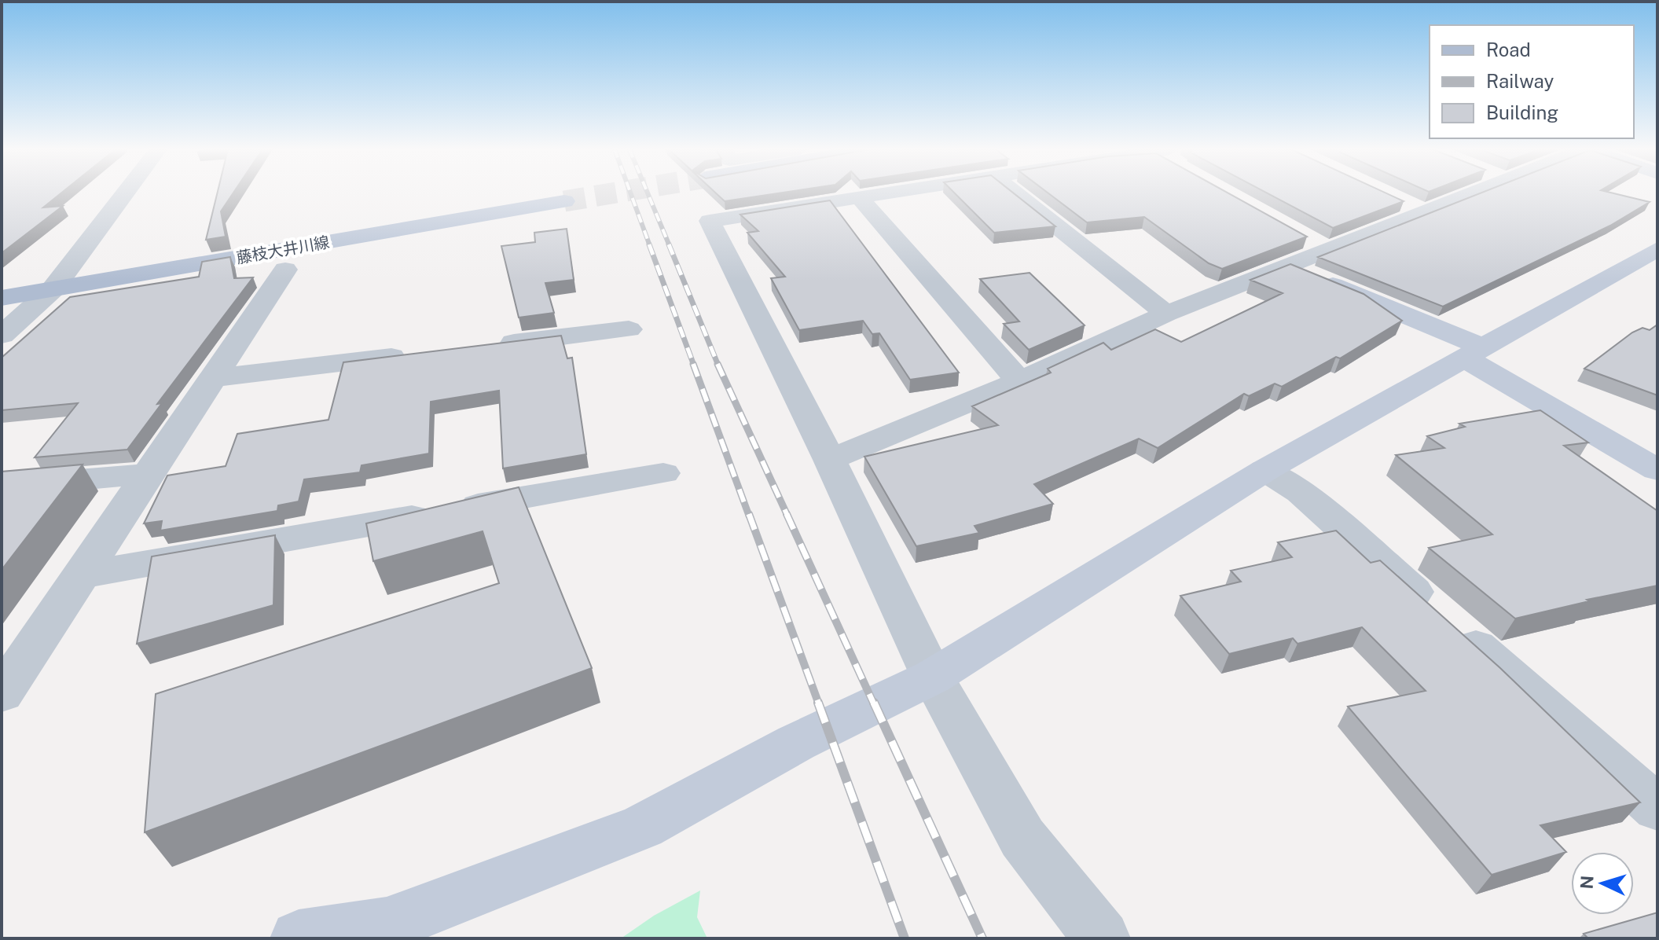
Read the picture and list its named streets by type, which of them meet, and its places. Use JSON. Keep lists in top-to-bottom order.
{
  "streets": {
    "main road": ["藤枝大井川線"]
  },
  "legend": ["Road", "Railway", "Building"],
  "north": "left"
}
